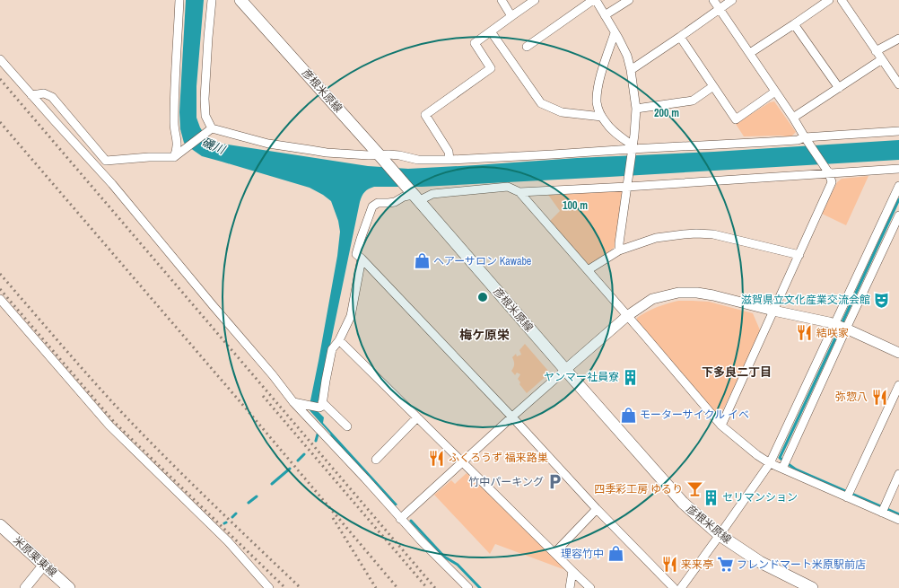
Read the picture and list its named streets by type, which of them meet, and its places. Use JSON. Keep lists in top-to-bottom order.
{
  "streets": {
    "main road": ["彦根米原線", "米原栗東線"]
  },
  "districts": ["梅ケ原栄", "下多良二丁目"],
  "water": ["磯川"],
  "places": {
    "shop": ["ヘアーサロン Kawabe", "モーターサイクル イベ", "理容竹中"],
    "theatre": ["滋賀県立文化産業交流会館"],
    "restaurant": [
      "結咲家",
      "弥惣八",
      "ふくろうず 福来路巣",
      "来来亭"
    ],
    "building": ["ヤンマー社員寮", "セリマンション"],
    "parking": ["竹中パーキング"],
    "bar": ["四季彩工房 ゆるり"],
    "supermarket": ["フレンドマート米原駅前店"]
  },
  "rings": ["200 m", "100 m"]
}
